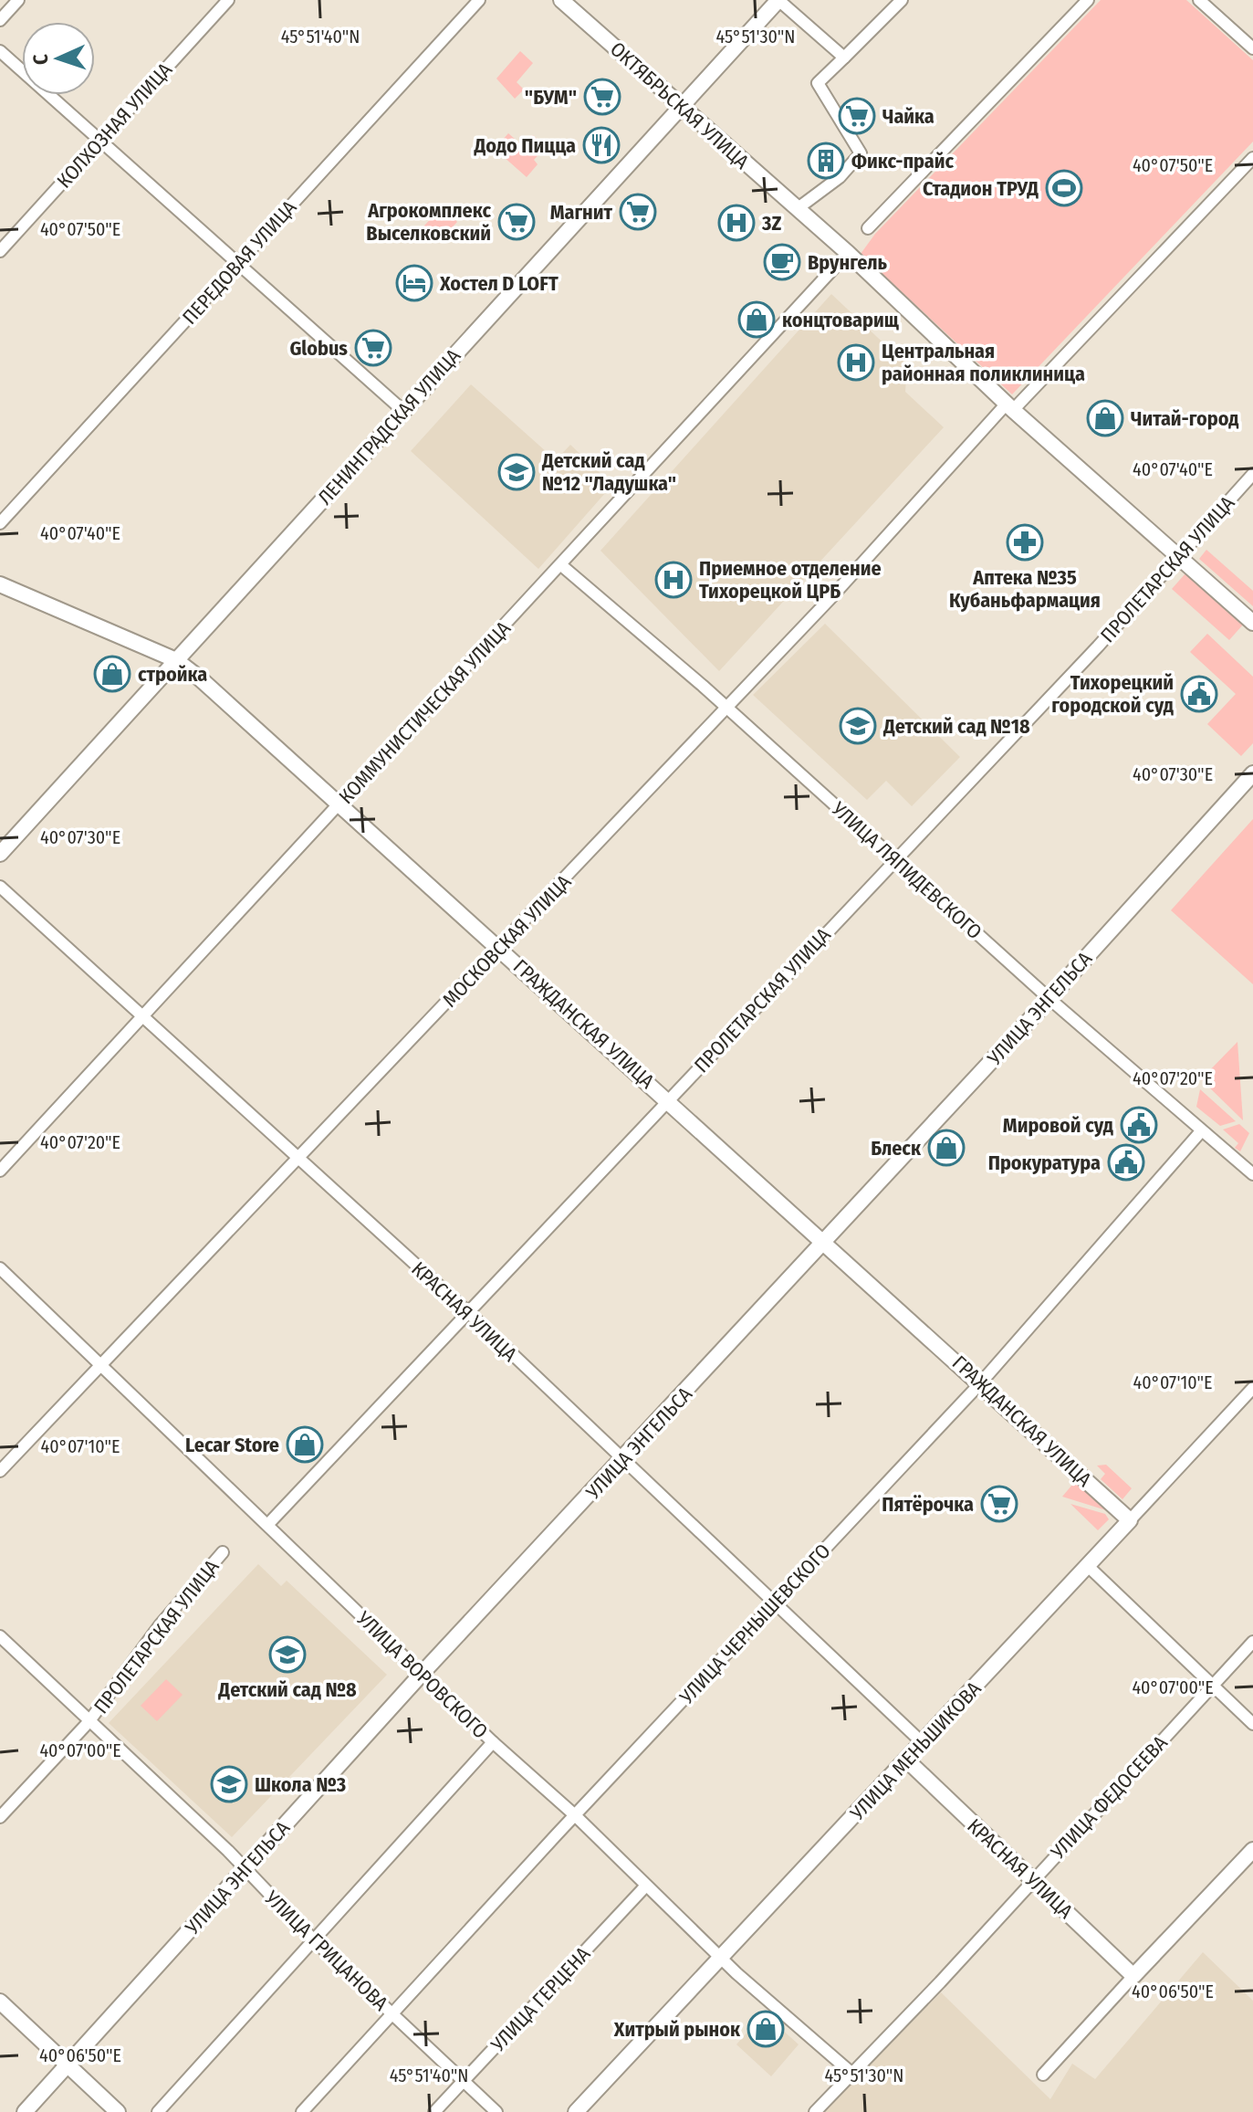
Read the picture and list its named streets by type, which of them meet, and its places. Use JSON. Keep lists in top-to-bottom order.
{
  "streets": {
    "main road": [
      "ОКТЯБРЬСКАЯ УЛИЦА",
      "ЛЕНИНГРАДСКАЯ УЛИЦА",
      "УЛИЦА ЭНГЕЛЬСА",
      "ГРАЖДАНСКАЯ УЛИЦА",
      "КРАСНАЯ УЛИЦА",
      "УЛИЦА МЕНЬШИКОВА"
    ],
    "street": [
      "КОЛХОЗНАЯ УЛИЦА",
      "ПЕРЕДОВАЯ УЛИЦА",
      "ПРОЛЕТАРСКАЯ УЛИЦА",
      "КОММУНИСТИЧЕСКАЯ УЛИЦА",
      "УЛИЦА ЛЯПИДЕВСКОГО",
      "МОСКОВСКАЯ УЛИЦА",
      "УЛИЦА ЧЕРНЫШЕВСКОГО",
      "УЛИЦА ВОРОВСКОГО",
      "УЛИЦА ФЕДОСЕЕВА",
      "УЛИЦА ГРИЦАНОВА",
      "УЛИЦА ГЕРЦЕНА"
    ]
  },
  "crossings": [
    ["ОКТЯБРЬСКАЯ УЛИЦА", "ЛЕНИНГРАДСКАЯ УЛИЦА"],
    ["ОКТЯБРЬСКАЯ УЛИЦА", "ПРОЛЕТАРСКАЯ УЛИЦА"],
    ["ОКТЯБРЬСКАЯ УЛИЦА", "КОММУНИСТИЧЕСКАЯ УЛИЦА"],
    ["ОКТЯБРЬСКАЯ УЛИЦА", "МОСКОВСКАЯ УЛИЦА"],
    ["ЛЕНИНГРАДСКАЯ УЛИЦА", "ГРАЖДАНСКАЯ УЛИЦА"],
    ["ПРОЛЕТАРСКАЯ УЛИЦА", "УЛИЦА ЛЯПИДЕВСКОГО"],
    ["ПРОЛЕТАРСКАЯ УЛИЦА", "ГРАЖДАНСКАЯ УЛИЦА"],
    ["ПРОЛЕТАРСКАЯ УЛИЦА", "КРАСНАЯ УЛИЦА"],
    ["ПРОЛЕТАРСКАЯ УЛИЦА", "УЛИЦА ВОРОВСКОГО"],
    ["ПРОЛЕТАРСКАЯ УЛИЦА", "УЛИЦА ГРИЦАНОВА"],
    ["КОММУНИСТИЧЕСКАЯ УЛИЦА", "УЛИЦА ЛЯПИДЕВСКОГО"],
    ["КОММУНИСТИЧЕСКАЯ УЛИЦА", "ГРАЖДАНСКАЯ УЛИЦА"],
    ["КОММУНИСТИЧЕСКАЯ УЛИЦА", "КРАСНАЯ УЛИЦА"],
    ["УЛИЦА ЛЯПИДЕВСКОГО", "МОСКОВСКАЯ УЛИЦА"],
    ["УЛИЦА ЛЯПИДЕВСКОГО", "УЛИЦА ЭНГЕЛЬСА"],
    ["УЛИЦА ЛЯПИДЕВСКОГО", "УЛИЦА ЧЕРНЫШЕВСКОГО"],
    ["МОСКОВСКАЯ УЛИЦА", "ГРАЖДАНСКАЯ УЛИЦА"],
    ["МОСКОВСКАЯ УЛИЦА", "КРАСНАЯ УЛИЦА"],
    ["МОСКОВСКАЯ УЛИЦА", "УЛИЦА ВОРОВСКОГО"],
    ["УЛИЦА ЭНГЕЛЬСА", "ГРАЖДАНСКАЯ УЛИЦА"],
    ["УЛИЦА ЭНГЕЛЬСА", "КРАСНАЯ УЛИЦА"],
    ["УЛИЦА ЭНГЕЛЬСА", "УЛИЦА ВОРОВСКОГО"],
    ["УЛИЦА ЭНГЕЛЬСА", "УЛИЦА ГРИЦАНОВА"],
    ["ГРАЖДАНСКАЯ УЛИЦА", "УЛИЦА ЧЕРНЫШЕВСКОГО"],
    ["ГРАЖДАНСКАЯ УЛИЦА", "УЛИЦА МЕНЬШИКОВА"],
    ["КРАСНАЯ УЛИЦА", "УЛИЦА ЧЕРНЫШЕВСКОГО"],
    ["КРАСНАЯ УЛИЦА", "УЛИЦА МЕНЬШИКОВА"],
    ["КРАСНАЯ УЛИЦА", "УЛИЦА ФЕДОСЕЕВА"],
    ["УЛИЦА ЧЕРНЫШЕВСКОГО", "УЛИЦА ВОРОВСКОГО"],
    ["УЛИЦА ЧЕРНЫШЕВСКОГО", "УЛИЦА ГРИЦАНОВА"],
    ["УЛИЦА ВОРОВСКОГО", "УЛИЦА МЕНЬШИКОВА"],
    ["УЛИЦА ВОРОВСКОГО", "УЛИЦА ФЕДОСЕЕВА"],
    ["УЛИЦА ВОРОВСКОГО", "УЛИЦА ГЕРЦЕНА"],
    ["УЛИЦА ГРИЦАНОВА", "УЛИЦА ГЕРЦЕНА"]
  ],
  "places": {
    "supermarket": [
      "\"БУМ\"",
      "Чайка",
      "Магнит",
      "Агрокомплекс Выселковский",
      "Globus",
      "Пятёрочка"
    ],
    "restaurant": ["Додо Пицца"],
    "building": ["Фикс-прайс"],
    "sports": ["Стадион ТРУД"],
    "hospital": ["3Z", "Центральная районная поликлиница", "Приемное отделение Тихорецкой ЦРБ"],
    "cafe": ["Врунгель"],
    "hotel": ["Хостел D LOFT"],
    "shop": [
      "концтоварищ",
      "Читай-город",
      "стройка",
      "Блеск",
      "Lecar Store",
      "Хитрый рынок"
    ],
    "school or university": [
      "Детский сад №12 \"Ладушка\"",
      "Детский сад №18",
      "Детский сад №8",
      "Школа №3"
    ],
    "pharmacy": ["Аптека №35 Кубаньфармация"],
    "public building": ["Тихорецкий городской суд", "Мировой суд", "Прокуратура"]
  },
  "north": "left",
  "coordinates": [
    "45°51'40\"N",
    "45°51'30\"N",
    "40°07'50\"E",
    "40°07'40\"E",
    "40°07'30\"E",
    "40°07'20\"E",
    "40°07'10\"E",
    "40°07'00\"E",
    "40°06'50\"E"
  ]
}
